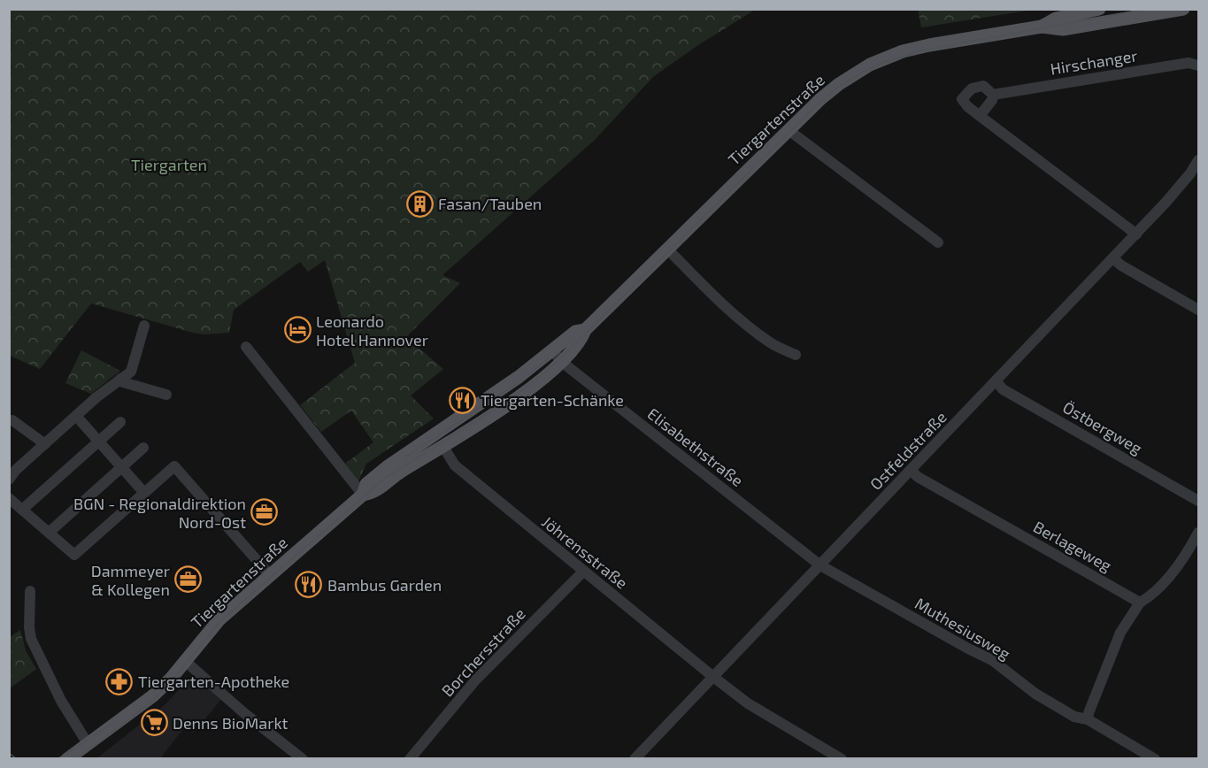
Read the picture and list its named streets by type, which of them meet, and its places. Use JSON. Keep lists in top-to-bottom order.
{
  "streets": {
    "main road": ["Tiergartenstraße"],
    "street": [
      "Hirschanger",
      "Östbergweg",
      "Elisabethstraße",
      "Ostfeldstraße",
      "Berlageweg",
      "Jöhrensstraße",
      "Muthesiusweg",
      "Borchersstraße"
    ]
  },
  "crossings": [
    ["Hirschanger", "Ostfeldstraße"],
    ["Tiergartenstraße", "Elisabethstraße"],
    ["Tiergartenstraße", "Jöhrensstraße"],
    ["Östbergweg", "Ostfeldstraße"],
    ["Elisabethstraße", "Ostfeldstraße"],
    ["Elisabethstraße", "Muthesiusweg"],
    ["Ostfeldstraße", "Berlageweg"],
    ["Ostfeldstraße", "Jöhrensstraße"],
    ["Ostfeldstraße", "Muthesiusweg"],
    ["Jöhrensstraße", "Borchersstraße"]
  ],
  "parks": ["Tiergarten"],
  "places": {
    "building": ["Fasan/Tauben"],
    "hotel": ["Leonardo Hotel Hannover"],
    "restaurant": ["Tiergarten-Schänke", "Bambus Garden"],
    "office": ["BGN - Regionaldirektion Nord-Ost", "Dammeyer & Kollegen"],
    "pharmacy": ["Tiergarten-Apotheke"],
    "supermarket": ["Denns BioMarkt"]
  }
}
